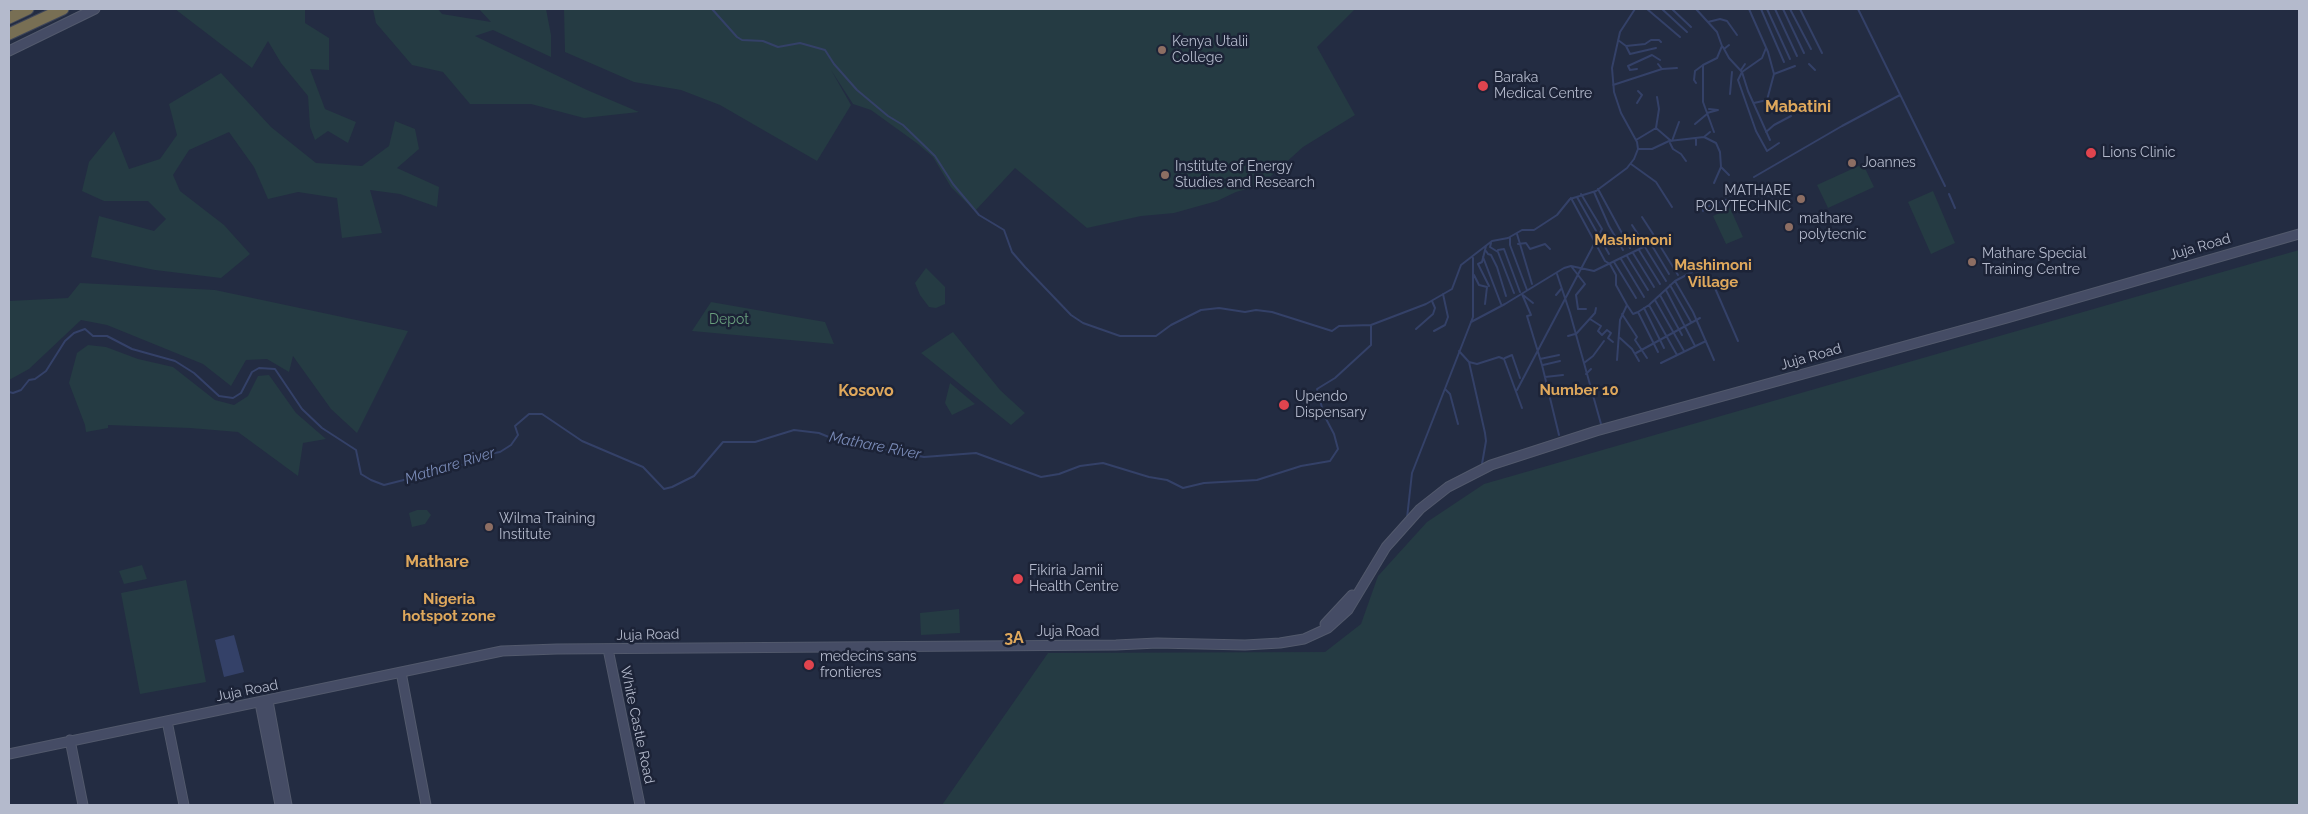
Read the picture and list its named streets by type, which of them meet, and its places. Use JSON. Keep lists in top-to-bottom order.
{
  "streets": {
    "main road": ["Juja Road", "White Castle Road"]
  },
  "crossings": [
    ["Juja Road", "White Castle Road"]
  ],
  "districts": [
    "Mabatini",
    "Mashimoni",
    "Mashimoni Village",
    "Number 10",
    "Kosovo",
    "Mathare",
    "Nigeria hotspot zone",
    "3A"
  ],
  "water": ["Mathare River"],
  "parks": ["Depot"],
  "places": [
    "Kenya Utalii College",
    "Baraka Medical Centre",
    "Lions Clinic",
    "Joannes",
    "Institute of Energy Studies and Research",
    "MATHARE POLYTECHNIC",
    "mathare polytecnic",
    "Mathare Special Training Centre",
    "Upendo Dispensary",
    "Wilma Training Institute",
    "Fikiria Jamii Health Centre",
    "medecins sans frontieres"
  ]
}
